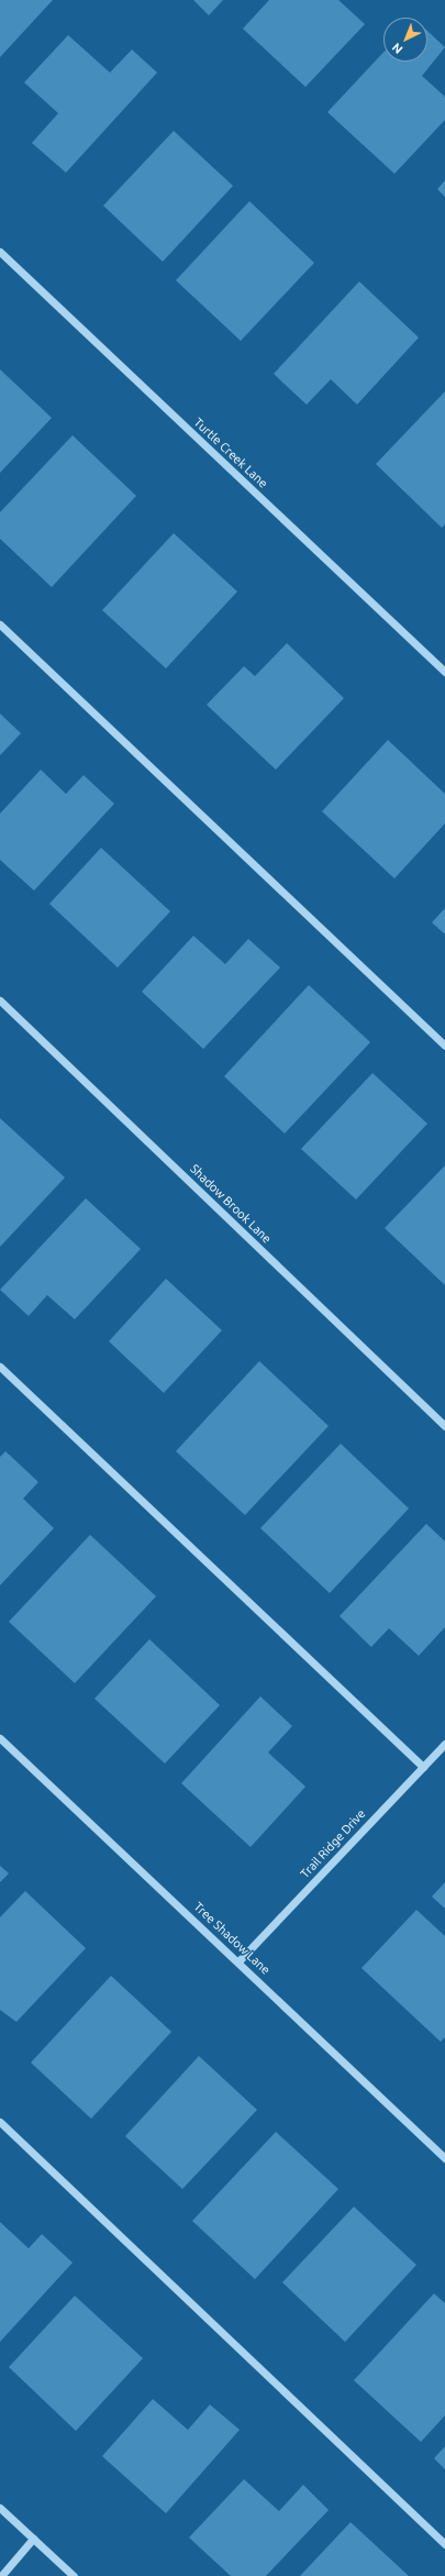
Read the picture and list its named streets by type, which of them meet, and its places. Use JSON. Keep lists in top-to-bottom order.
{
  "streets": {
    "street": [
      "Turtle Creek Lane",
      "Shadow Brook Lane",
      "Trail Ridge Drive",
      "Tree Shadow Lane"
    ]
  },
  "crossings": [
    ["Trail Ridge Drive", "Tree Shadow Lane"]
  ],
  "north": "bottom left"
}
